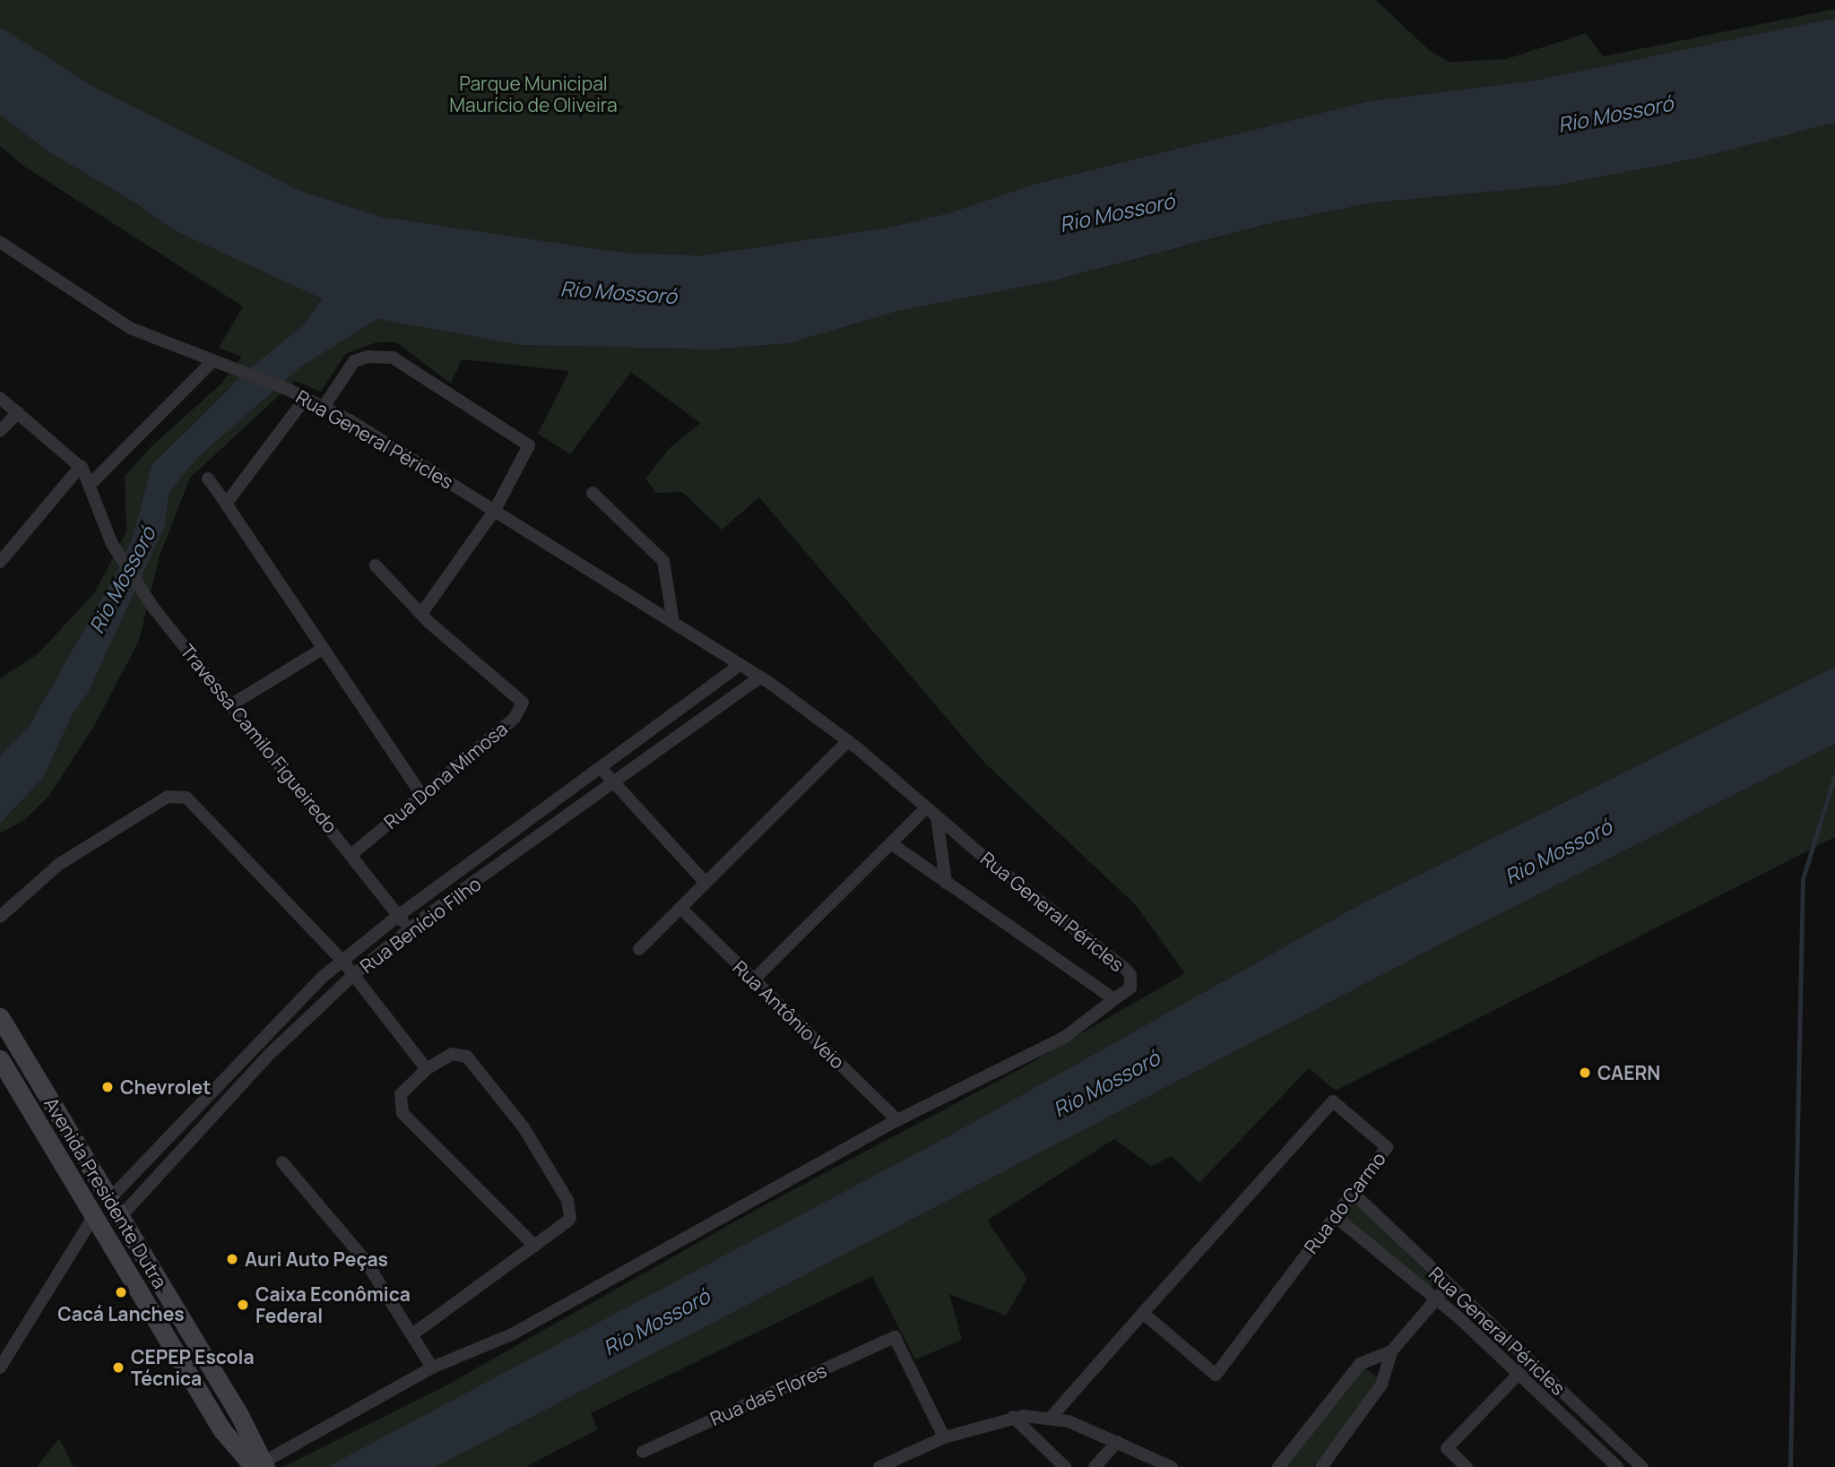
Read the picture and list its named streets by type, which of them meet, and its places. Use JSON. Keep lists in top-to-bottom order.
{
  "streets": {
    "main road": ["Avenida Presidente Dutra"],
    "street": [
      "Rua General Péricles",
      "Travessa Camilo Figueiredo",
      "Rua Dona Mimosa",
      "Rua Benício Filho",
      "Rua Antônio Veio",
      "Rua do Carmo",
      "Rua das Flores"
    ]
  },
  "crossings": [
    ["Rua General Péricles", "Rua Benício Filho"],
    ["Rua General Péricles", "Rua do Carmo"],
    ["Travessa Camilo Figueiredo", "Rua Dona Mimosa"],
    ["Travessa Camilo Figueiredo", "Rua Benício Filho"],
    ["Rua Benício Filho", "Avenida Presidente Dutra"]
  ],
  "water": ["Rio Mossoró"],
  "parks": ["Parque Municipal Maurício de Oliveira"],
  "places": [
    "CAERN",
    "Chevrolet",
    "Auri Auto Peças",
    "Cacá Lanches",
    "Caixa Econômica Federal",
    "CEPEP Escola Técnica"
  ]
}
